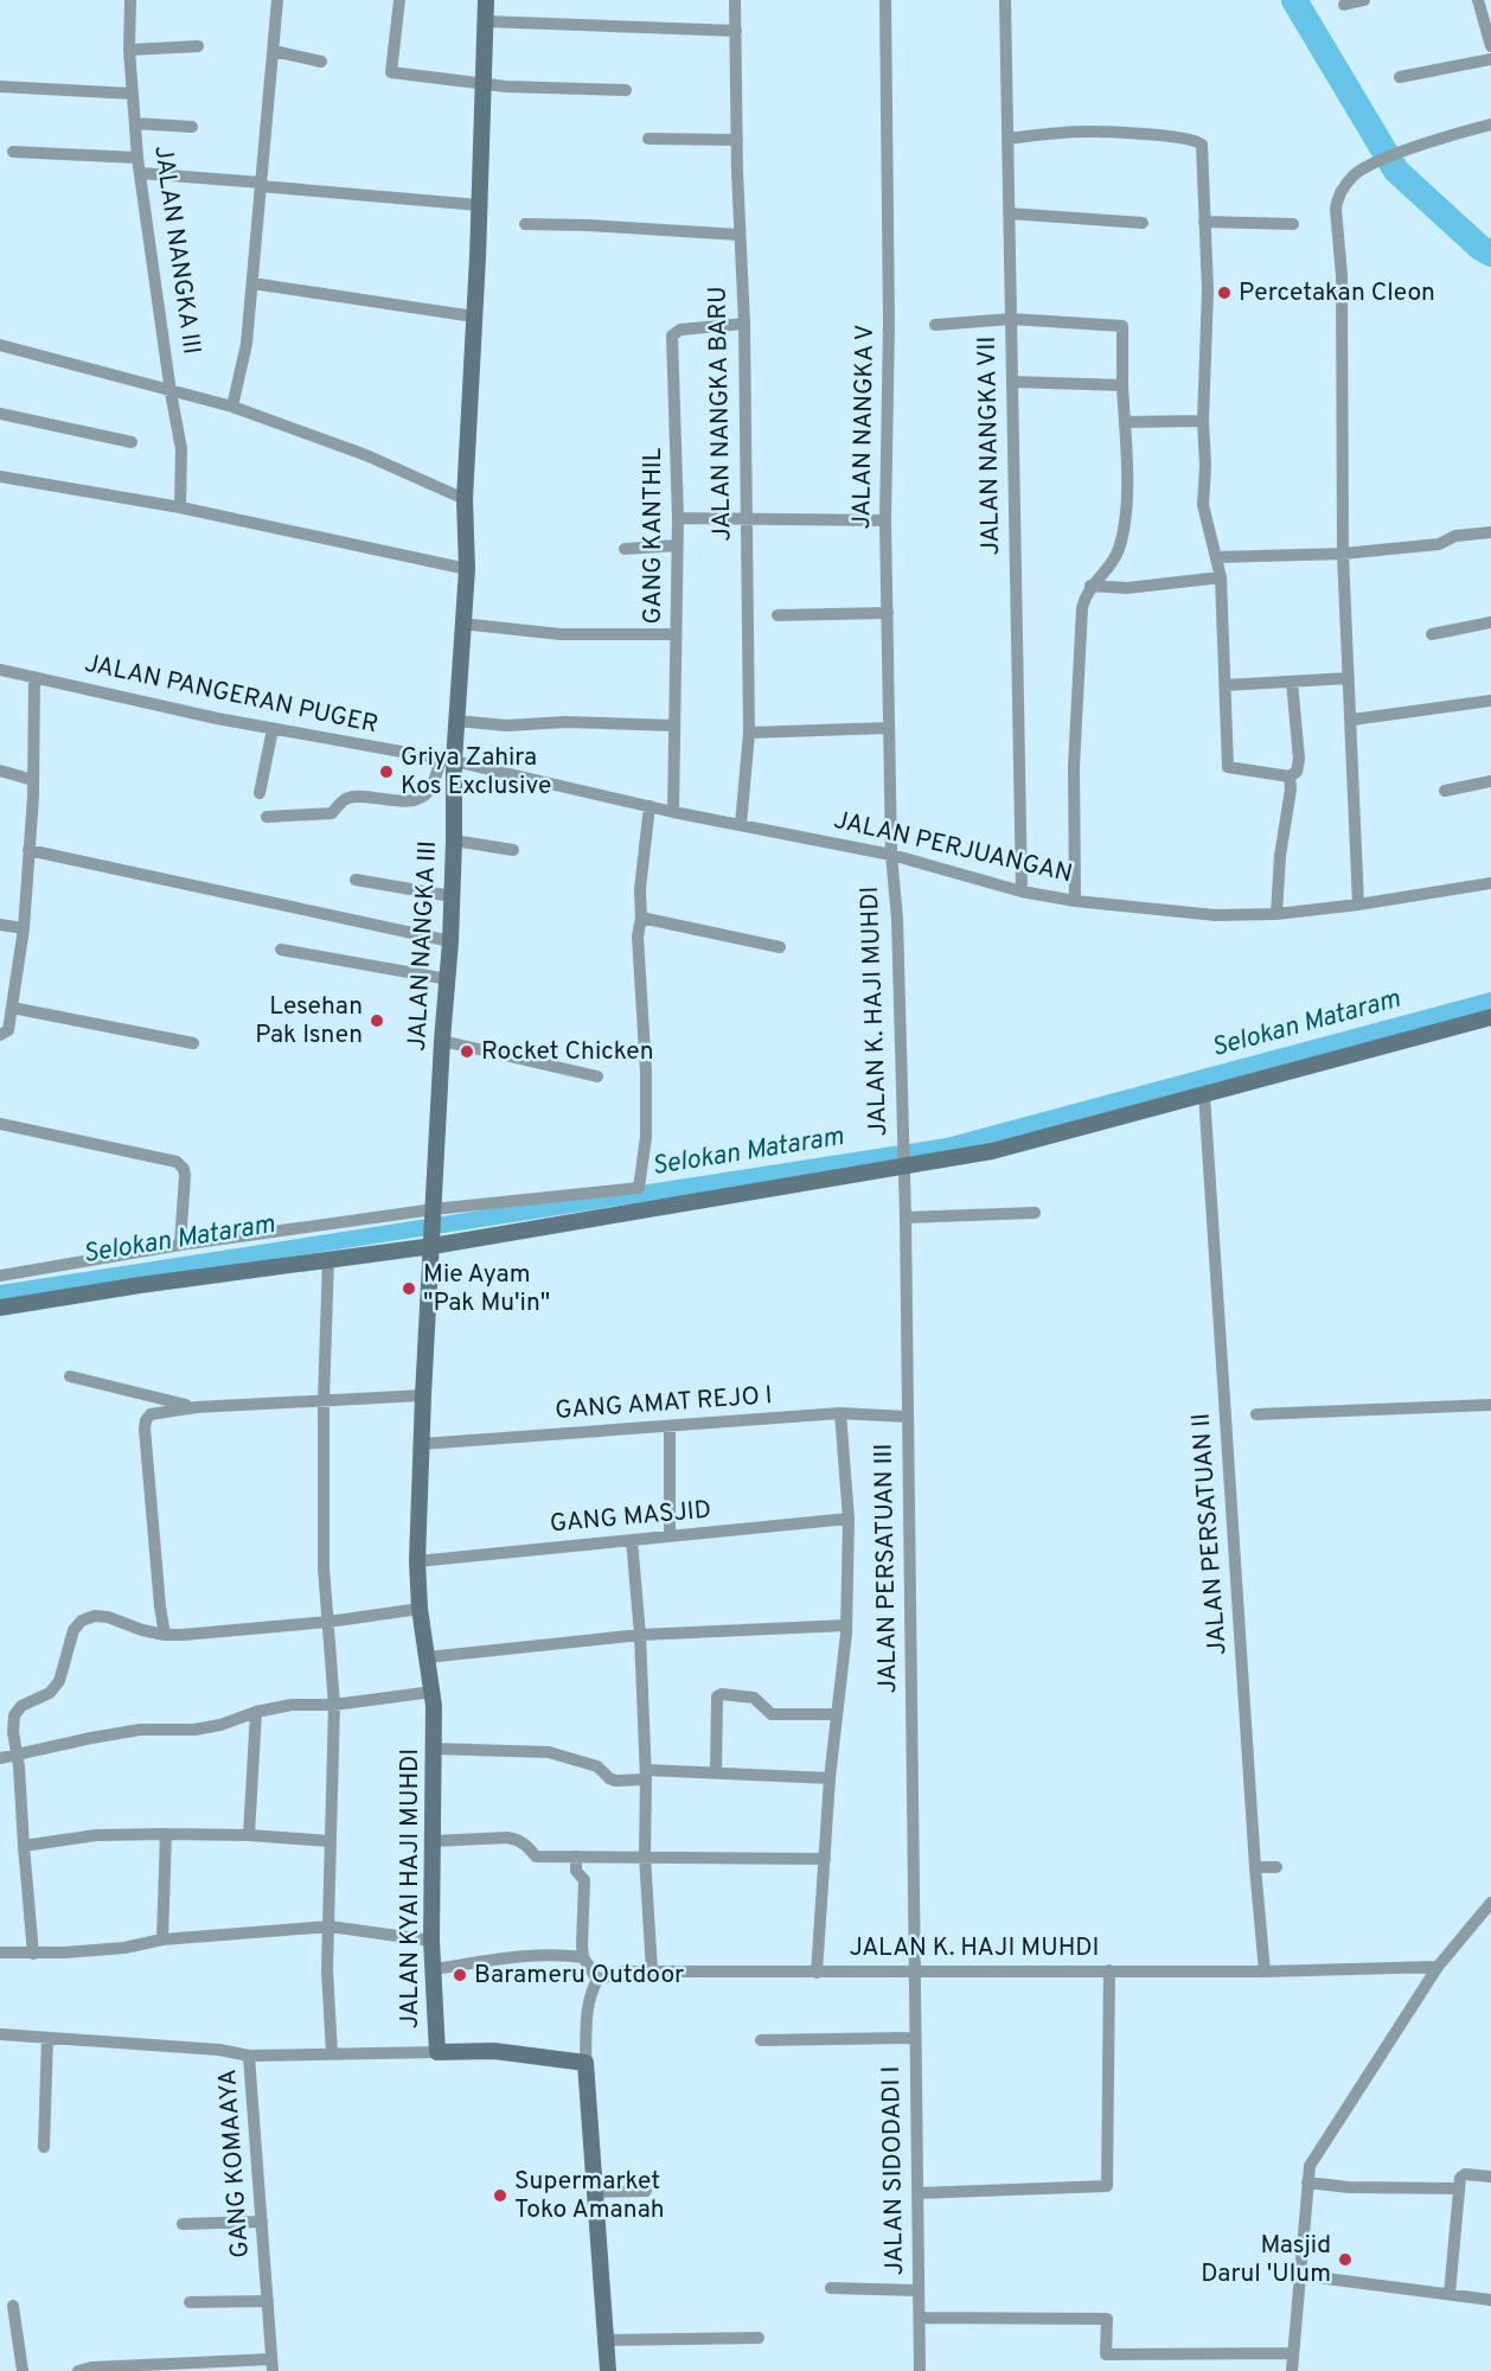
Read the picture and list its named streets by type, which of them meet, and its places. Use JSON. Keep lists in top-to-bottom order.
{
  "streets": {
    "street": [
      "JALAN NANGKA III",
      "JALAN NANGKA BARU",
      "JALAN NANGKA V",
      "JALAN NANGKA VII",
      "GANG KANTHIL",
      "JALAN PANGERAN PUGER",
      "JALAN PERJUANGAN",
      "JALAN K. HAJI MUHDI",
      "GANG AMAT REJO I",
      "GANG MASJID",
      "JALAN PERSATUAN II",
      "JALAN PERSATUAN III",
      "JALAN KYAI HAJI MUHDI",
      "GANG KOMAAYA",
      "JALAN SIDODADI I"
    ]
  },
  "crossings": [
    ["JALAN NANGKA III", "JALAN PANGERAN PUGER"],
    ["JALAN NANGKA III", "JALAN PERJUANGAN"],
    ["JALAN NANGKA III", "JALAN KYAI HAJI MUHDI"],
    ["JALAN NANGKA BARU", "GANG KANTHIL"],
    ["JALAN NANGKA BARU", "JALAN PERJUANGAN"],
    ["JALAN NANGKA V", "JALAN PERJUANGAN"],
    ["JALAN NANGKA V", "JALAN K. HAJI MUHDI"],
    ["JALAN NANGKA VII", "JALAN PERJUANGAN"],
    ["GANG KANTHIL", "JALAN PERJUANGAN"],
    ["JALAN PANGERAN PUGER", "JALAN PERJUANGAN"],
    ["JALAN PERJUANGAN", "JALAN K. HAJI MUHDI"],
    ["JALAN K. HAJI MUHDI", "JALAN PERSATUAN II"],
    ["JALAN K. HAJI MUHDI", "JALAN PERSATUAN III"],
    ["JALAN K. HAJI MUHDI", "JALAN SIDODADI I"],
    ["GANG AMAT REJO I", "JALAN PERSATUAN III"],
    ["GANG AMAT REJO I", "JALAN KYAI HAJI MUHDI"],
    ["GANG MASJID", "JALAN KYAI HAJI MUHDI"],
    ["JALAN PERSATUAN III", "JALAN SIDODADI I"],
    ["JALAN KYAI HAJI MUHDI", "GANG KOMAAYA"]
  ],
  "water": ["Selokan Mataram"],
  "places": [
    "Percetakan Cleon",
    "Griya Zahira Kos Exclusive",
    "Lesehan Pak Isnen",
    "Rocket Chicken",
    "Mie Ayam \"Pak Mu'in\"",
    "Barameru Outdoor",
    "Supermarket Toko Amanah",
    "Masjid Darul 'Ulum"
  ]
}
